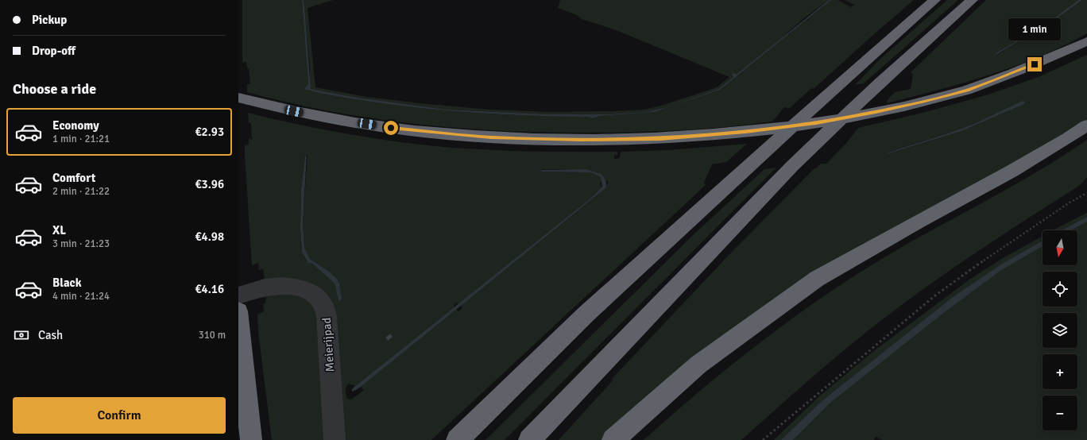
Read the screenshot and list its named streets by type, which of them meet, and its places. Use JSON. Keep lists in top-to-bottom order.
{
  "streets": {
    "street": ["Meierijpad"]
  },
  "north": "bottom",
  "page": {
    "banner": ["Pickup", "Drop-off"],
    "bubble": "1 min",
    "heading": "Choose a ride",
    "list": [
      {
        "name": "Economy",
        "note": "1 min · 21:21",
        "value": "€2.93"
      },
      {
        "name": "Comfort",
        "note": "2 min · 21:22",
        "value": "€3.96"
      },
      {
        "name": "XL",
        "note": "3 min · 21:23",
        "value": "€4.98"
      },
      {
        "name": "Black",
        "note": "4 min · 21:24",
        "value": "€4.16"
      }
    ],
    "map_buttons": ["+", "−"],
    "pay": ["Cash", "310 m"],
    "buttons": "Confirm"
  }
}
